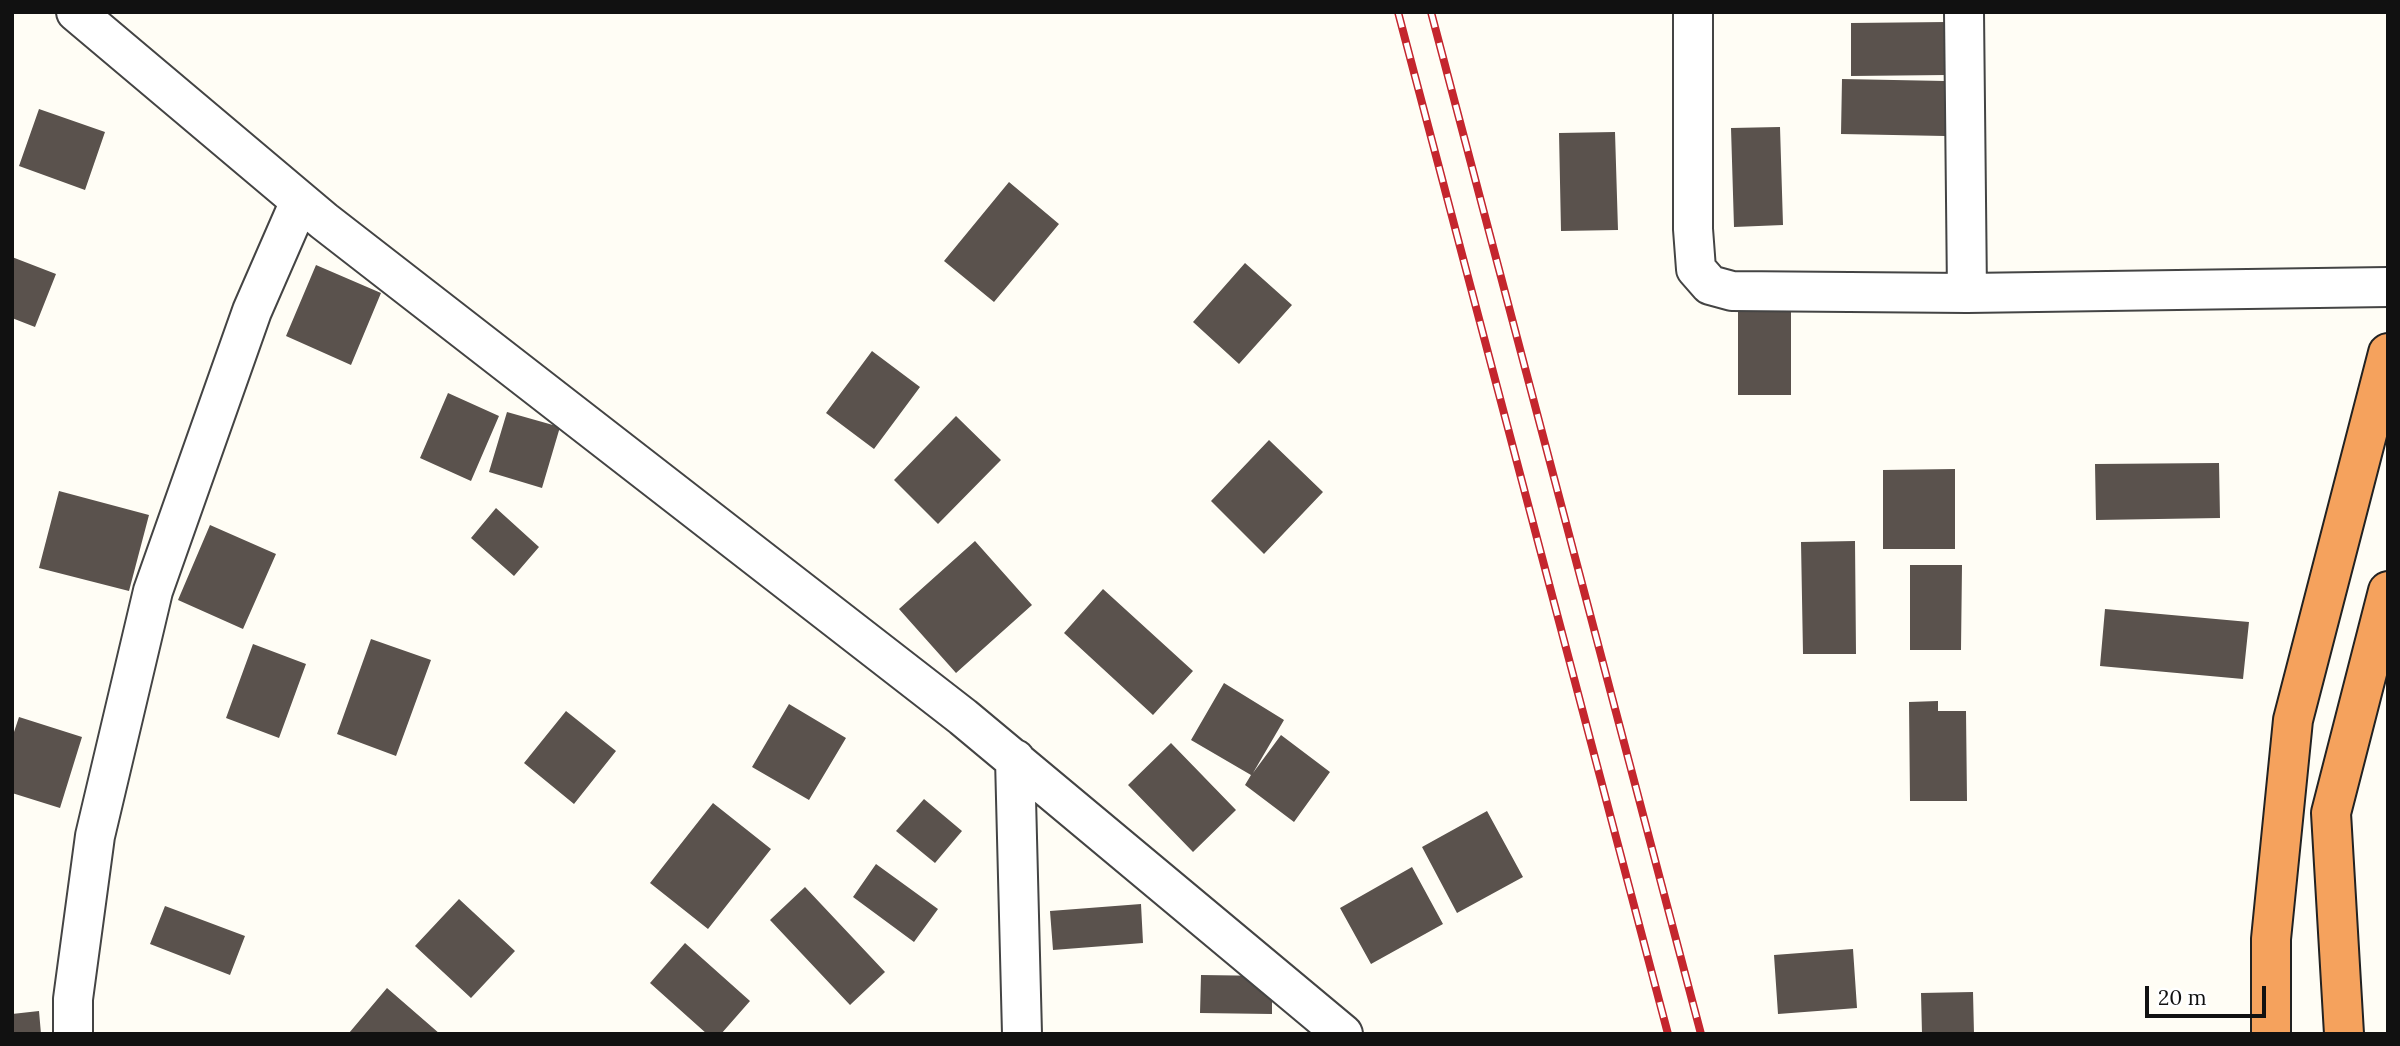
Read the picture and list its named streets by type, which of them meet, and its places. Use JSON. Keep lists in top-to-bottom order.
{
  "scale_bar": "20 m"
}
